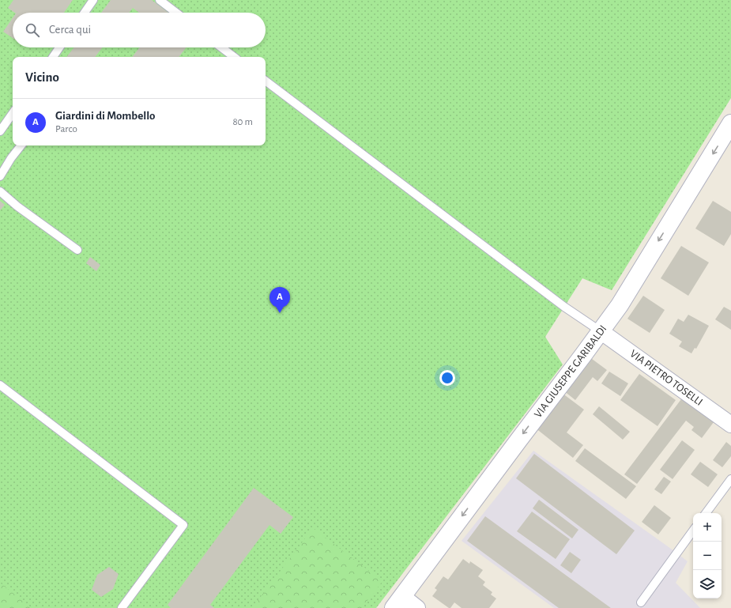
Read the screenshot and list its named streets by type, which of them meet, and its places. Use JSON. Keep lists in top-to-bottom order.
{
  "streets": {
    "street": ["VIA GIUSEPPE GARIBALDI", "VIA PIETRO TOSELLI"]
  },
  "crossings": [
    ["VIA GIUSEPPE GARIBALDI", "VIA PIETRO TOSELLI"]
  ],
  "one_way": ["VIA GIUSEPPE GARIBALDI"],
  "page": {
    "search": "Cerca qui",
    "heading": "Vicino",
    "list": [
      {
        "mark": "A",
        "name": "Giardini di Mombello",
        "note": "Parco",
        "value": "80 m"
      }
    ],
    "pins": "A",
    "map_buttons": ["+", "−"]
  }
}
